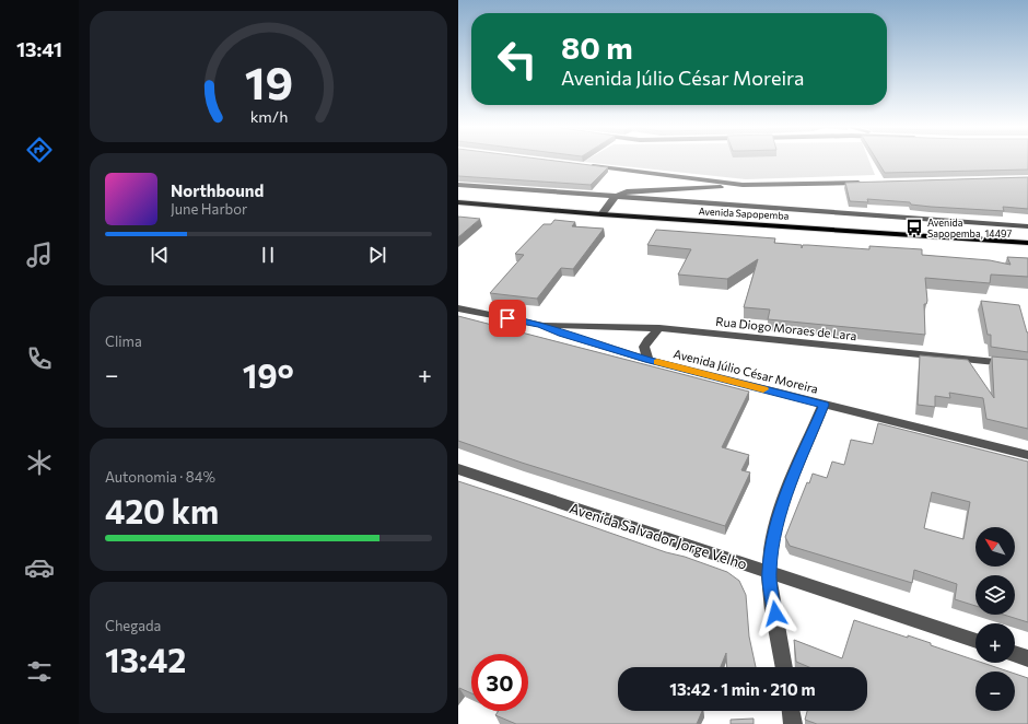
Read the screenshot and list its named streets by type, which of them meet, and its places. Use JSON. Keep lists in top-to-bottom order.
{
  "streets": {
    "main road": ["Avenida Sapopemba"],
    "street": ["Rua Diogo Moraes de Lara", "Avenida Júlio César Moreira", "Avenida Salvador Jorge Velho"]
  },
  "crossings": [
    ["Rua Diogo Moraes de Lara", "Avenida Júlio César Moreira"]
  ],
  "places": {
    "bus stop": ["Avenida Sapopemba, 14497"]
  },
  "north": "top left",
  "page": {
    "tabs": "13:41",
    "turn": ["80 m", "Avenida Júlio César Moreira"],
    "song": ["Northbound", "June Harbor"],
    "tile": [
      "Clima",
      ["Autonomia · 84%", "420 km"],
      ["Chegada", "13:42"]
    ],
    "heat": ["−", "19°", "+"],
    "map_buttons": ["+", "−"],
    "limit": "30",
    "trip": "13:42 · 1 min · 210 m",
    "gauge": ["19", "km/h"]
  }
}
